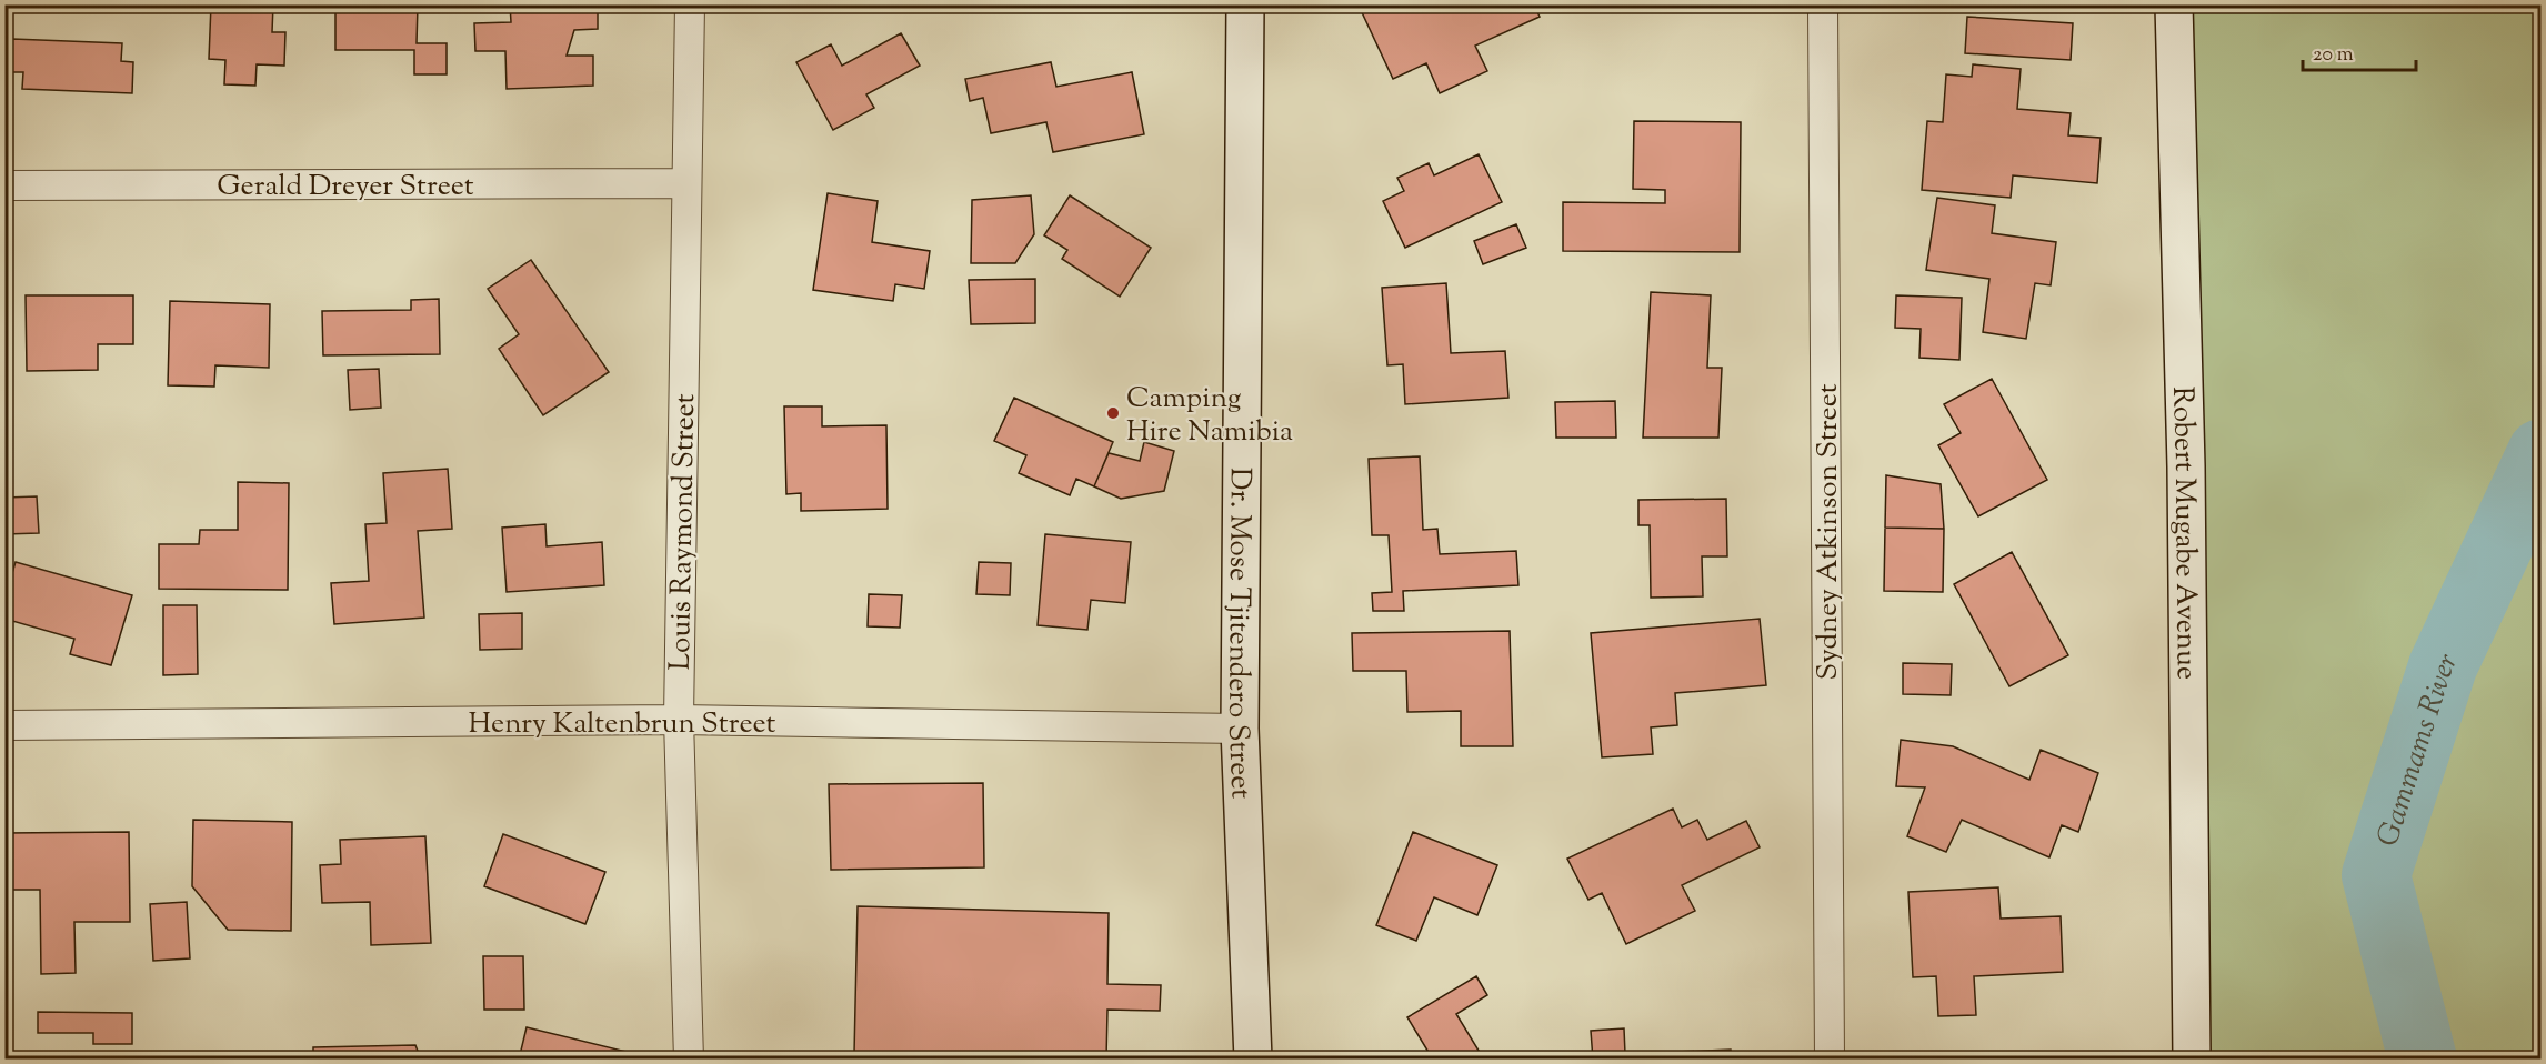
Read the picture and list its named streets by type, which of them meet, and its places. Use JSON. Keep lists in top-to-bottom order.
{
  "streets": {
    "street": [
      "Gerald Dreyer Street",
      "Louis Raymond Street",
      "Sydney Atkinson Street",
      "Robert Mugabe Avenue",
      "Dr. Mose Tjitendero Street",
      "Henry Kaltenbrun Street"
    ]
  },
  "crossings": [
    ["Gerald Dreyer Street", "Louis Raymond Street"],
    ["Louis Raymond Street", "Henry Kaltenbrun Street"],
    ["Dr. Mose Tjitendero Street", "Henry Kaltenbrun Street"]
  ],
  "water": ["Gammams River"],
  "places": ["Camping Hire Namibia"],
  "scale_bar": "20 m"
}
